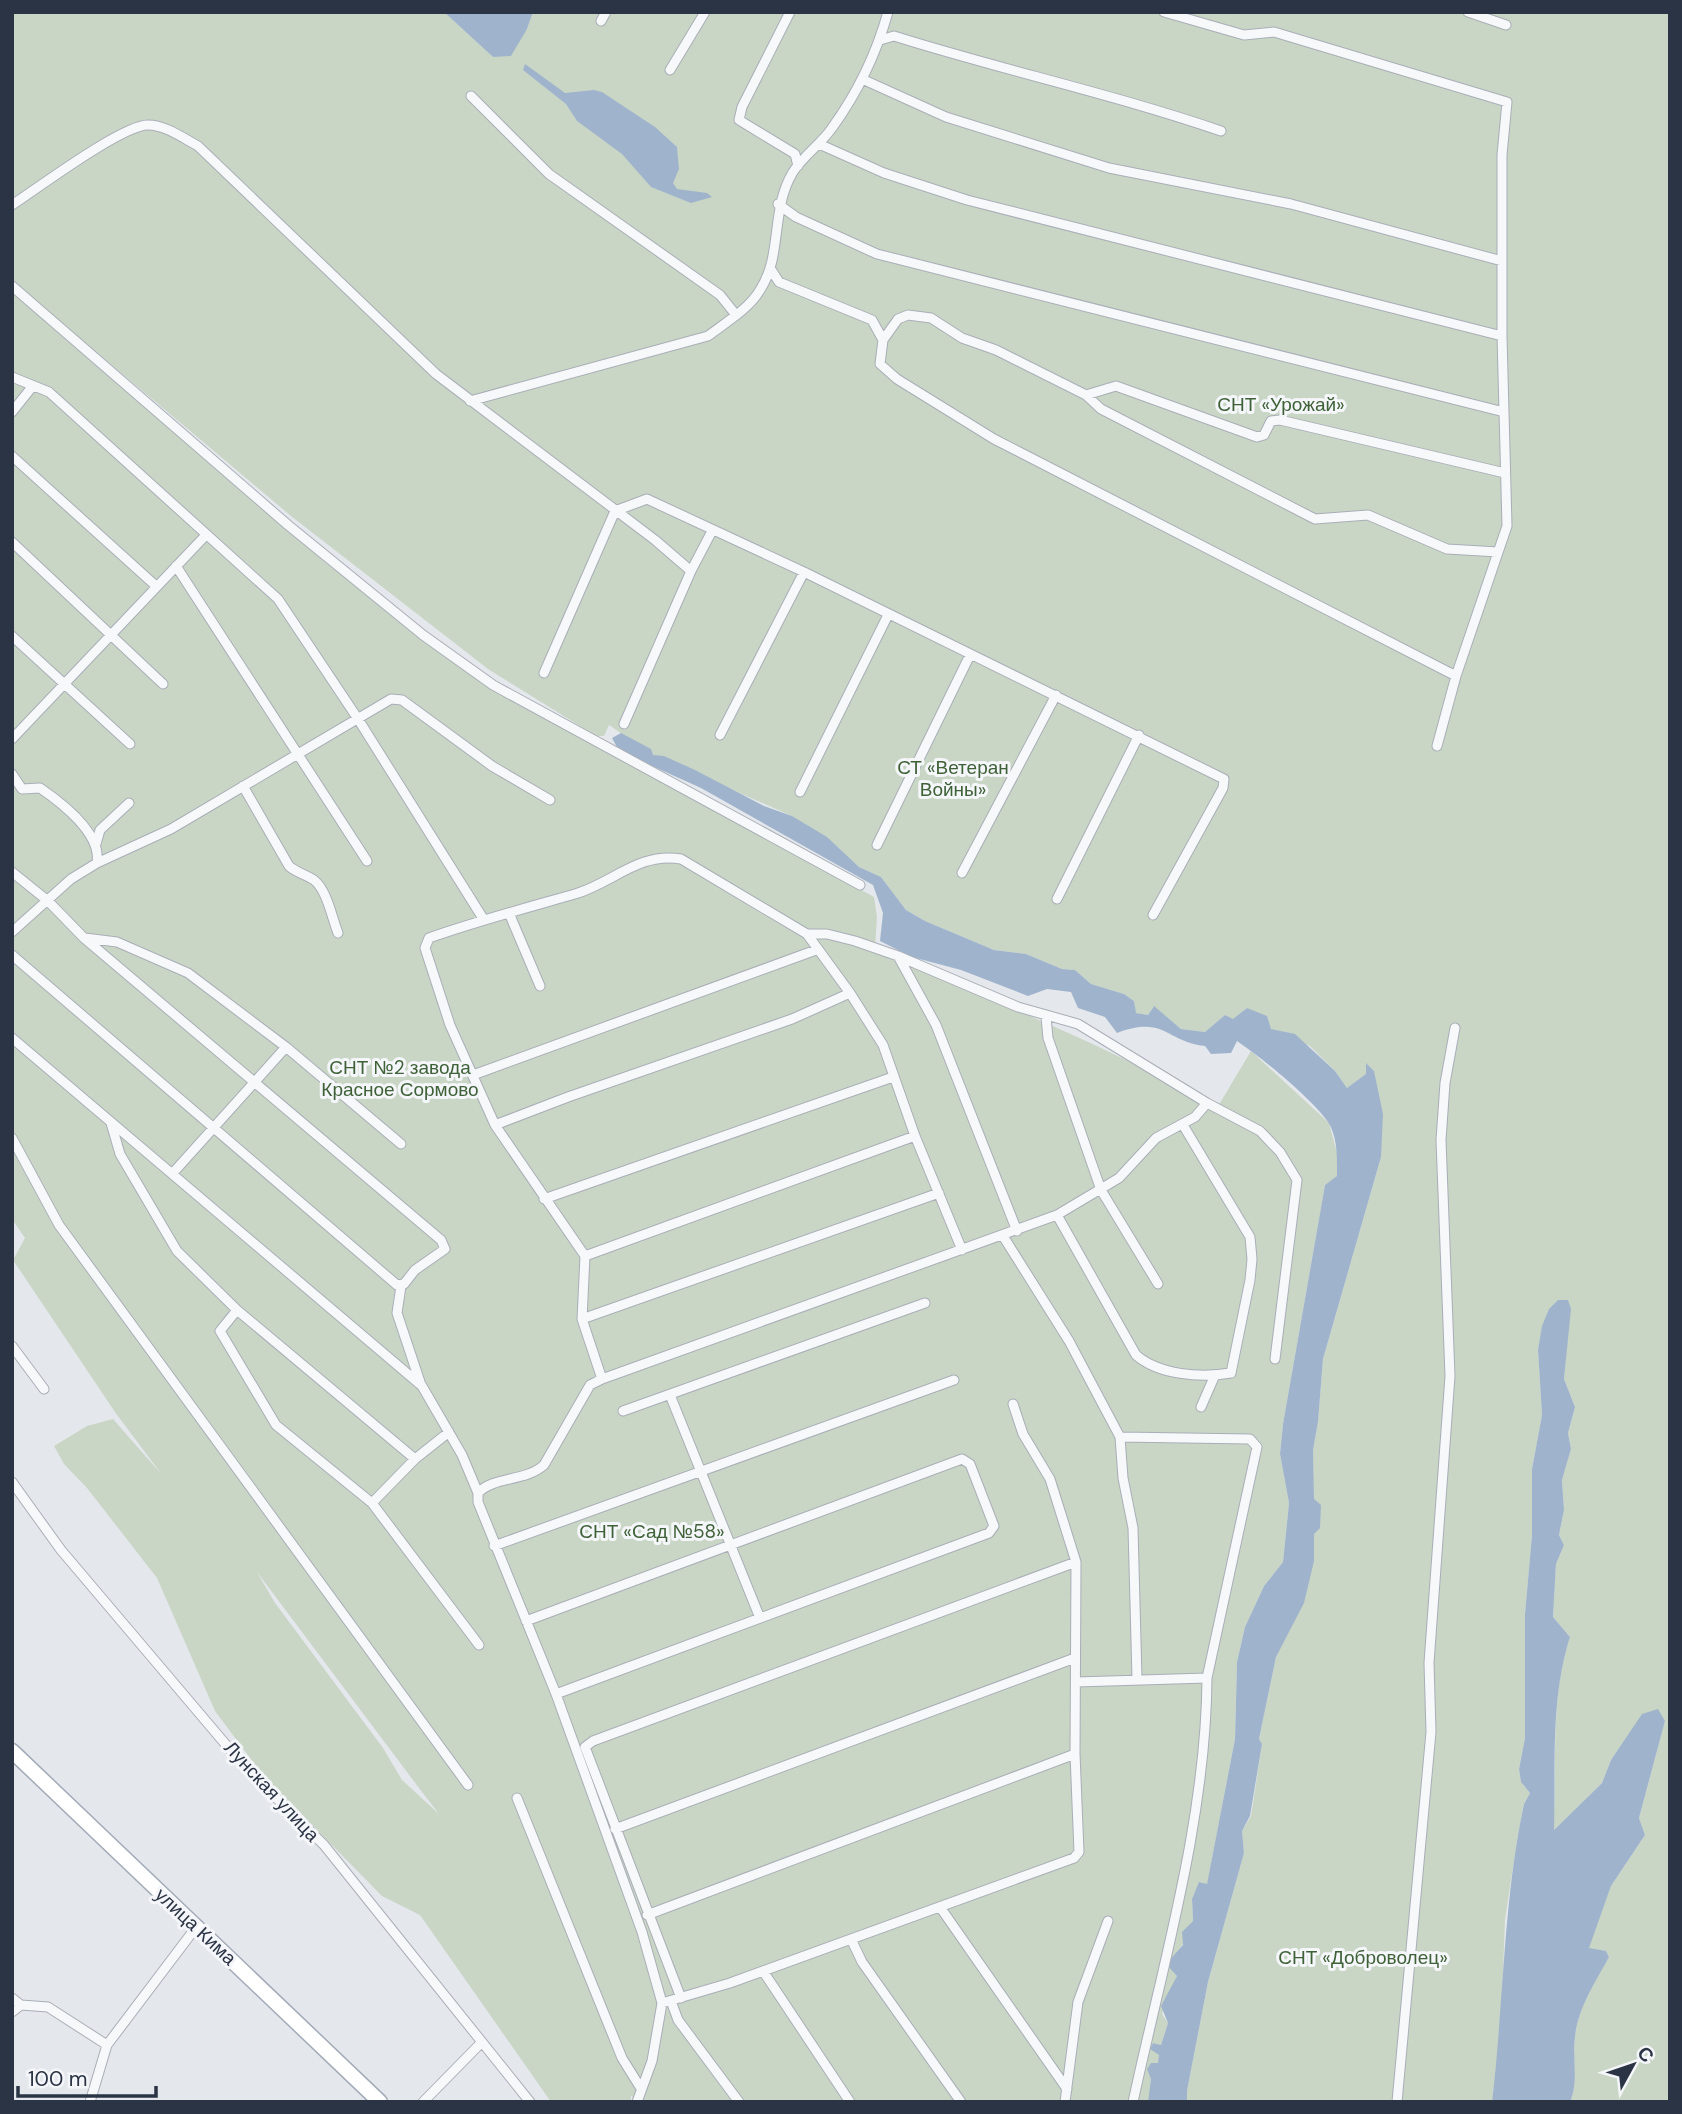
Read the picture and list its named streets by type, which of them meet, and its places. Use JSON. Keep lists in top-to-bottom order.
{
  "streets": {
    "main road": ["улица Кима"],
    "street": ["Лунская улица"]
  },
  "parks": [
    "СНТ «Урожай»",
    "СТ «Ветеран Войны»",
    "СНТ №2 завода Красное Сормово",
    "СНТ «Сад №58»",
    "СНТ «Доброволец»"
  ],
  "scale_bar": "100 m",
  "north": "top right"
}
